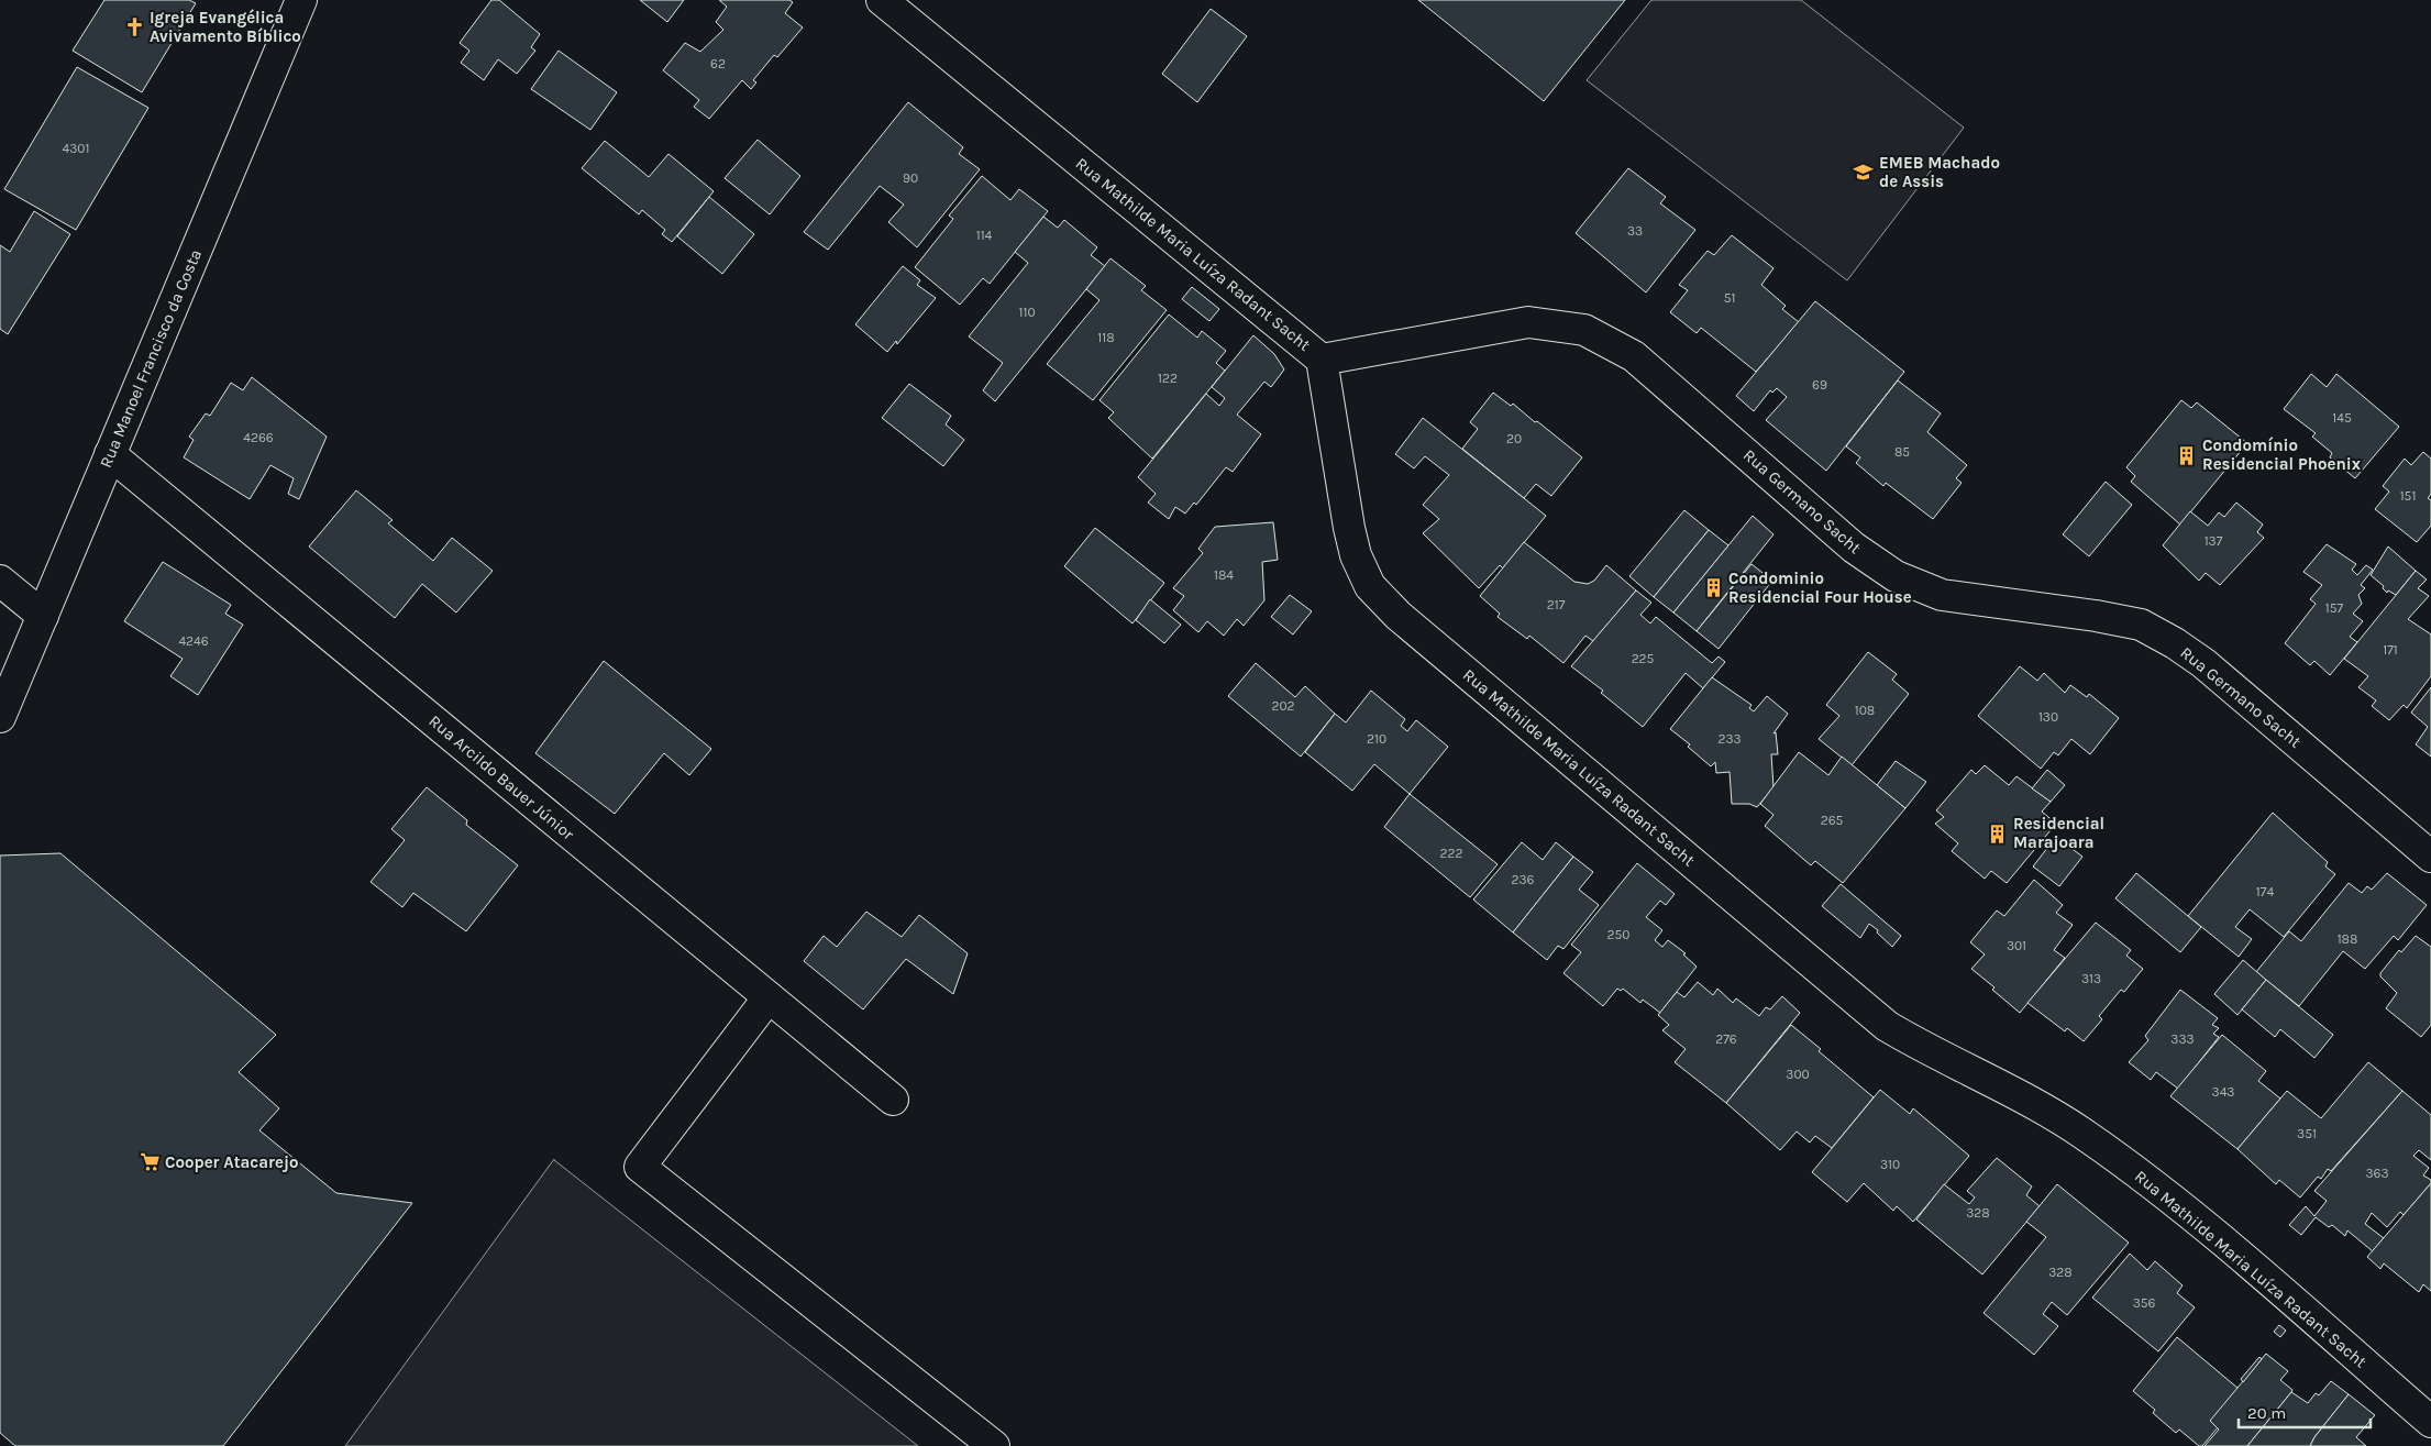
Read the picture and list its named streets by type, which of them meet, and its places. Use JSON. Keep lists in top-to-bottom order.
{
  "streets": {
    "street": [
      "Rua Mathilde Maria Luíza Radant Sacht",
      "Rua Manoel Francisco da Costa",
      "Rua Germano Sacht",
      "Rua Arcildo Bauer Júnior"
    ]
  },
  "crossings": [
    ["Rua Mathilde Maria Luíza Radant Sacht", "Rua Germano Sacht"],
    ["Rua Manoel Francisco da Costa", "Rua Arcildo Bauer Júnior"]
  ],
  "places": {
    "church": ["Igreja Evangélica Avivamento Bíblico"],
    "school or university": ["EMEB Machado de Assis"],
    "building": ["Condomínio Residencial Phoenix", "Condominio Residencial Four House", "Residencial Marajoara"],
    "supermarket": ["Cooper Atacarejo"]
  },
  "house_numbers": [
    "62",
    "4301",
    "90",
    "33",
    "114",
    "51",
    "110",
    "118",
    "122",
    "69",
    "145",
    "4266",
    "20",
    "85",
    "151",
    "137",
    "184",
    "217",
    "157",
    "4246",
    "171",
    "225",
    "202",
    "108",
    "130",
    "210",
    "233",
    "265",
    "222",
    "236",
    "174",
    "250",
    "188",
    "301",
    "313",
    "276",
    "333",
    "300",
    "343",
    "351",
    "310",
    "363",
    "328",
    "328",
    "356"
  ],
  "scale_bar": "20 m"
}
